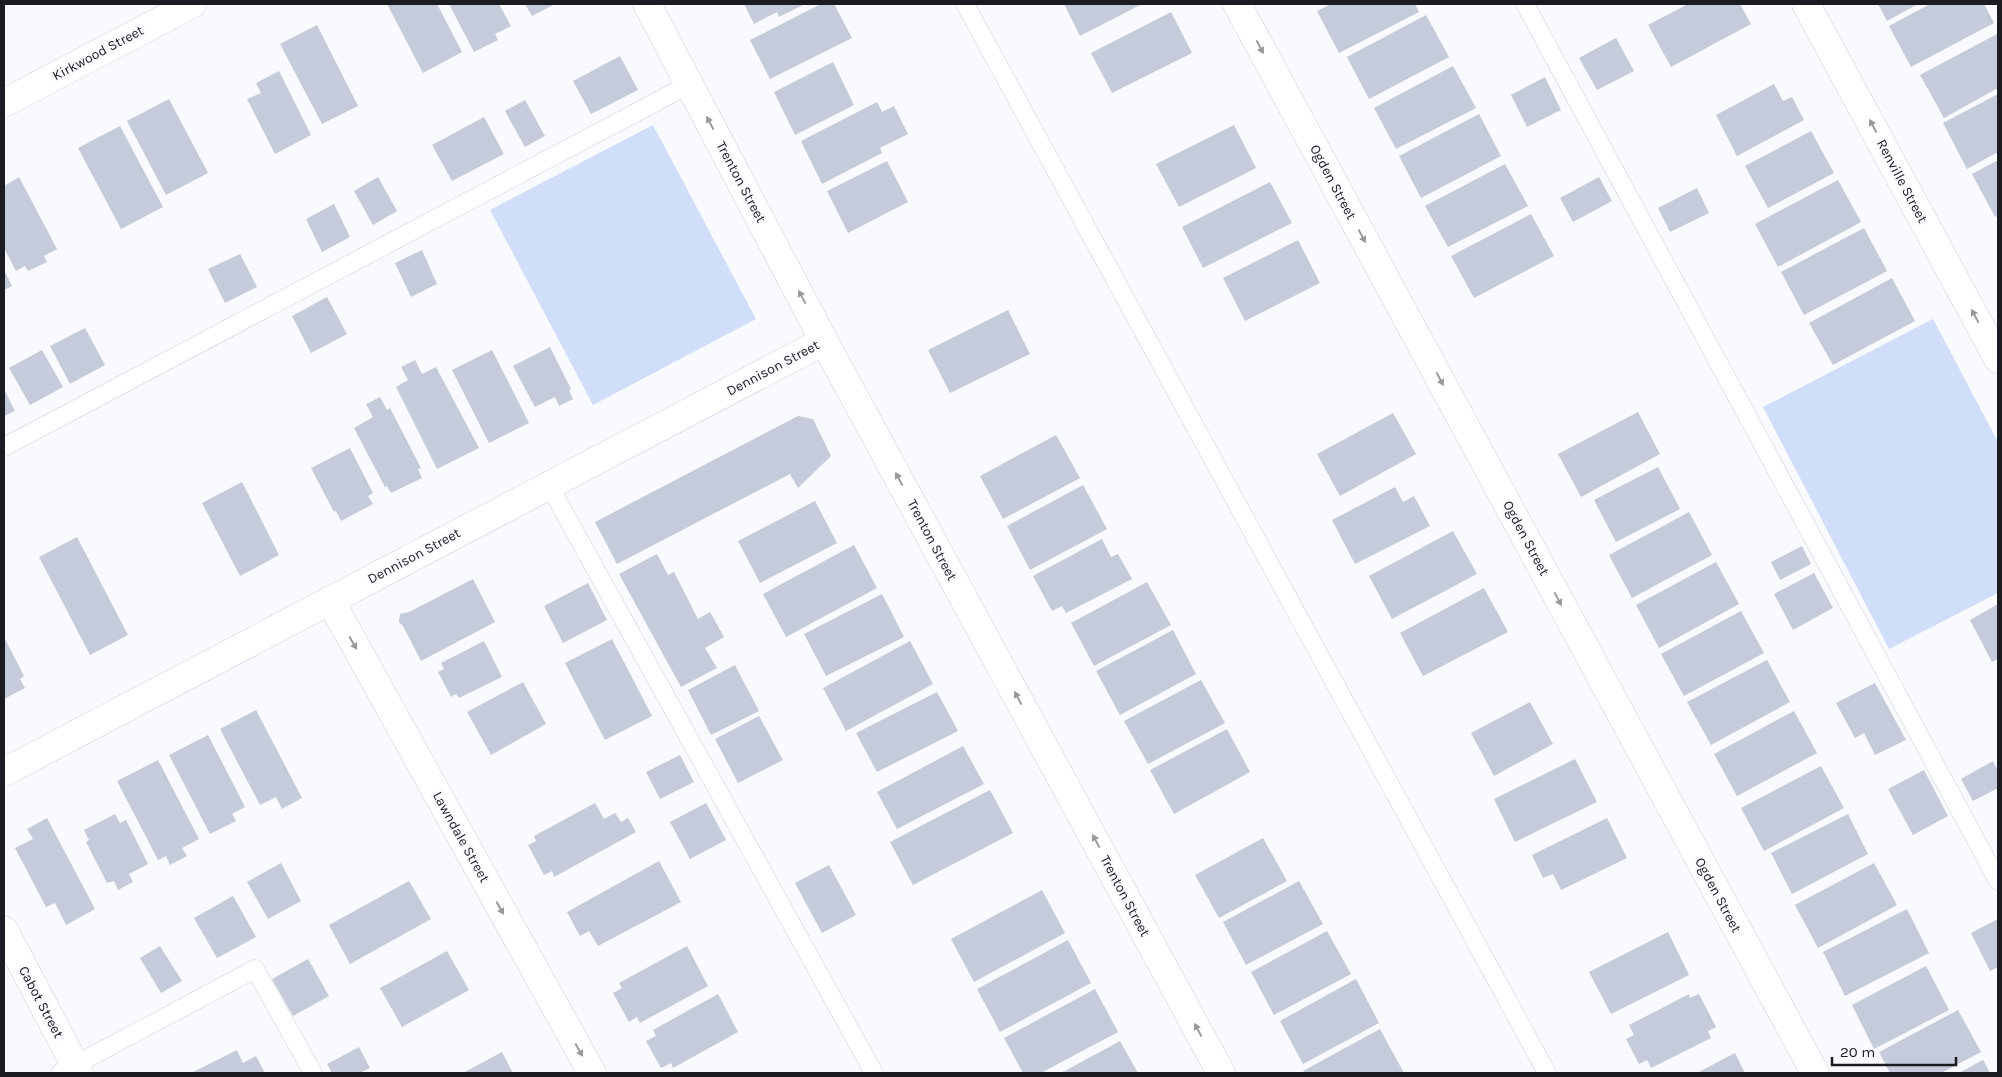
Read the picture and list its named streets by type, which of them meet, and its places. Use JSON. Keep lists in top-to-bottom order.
{
  "streets": {
    "street": [
      "Kirkwood Street",
      "Renville Street",
      "Trenton Street",
      "Ogden Street",
      "Dennison Street",
      "Lawndale Street",
      "Cabot Street"
    ]
  },
  "crossings": [
    ["Trenton Street", "Dennison Street"],
    ["Dennison Street", "Lawndale Street"]
  ],
  "one_way": [
    "Renville Street",
    "Trenton Street",
    "Ogden Street",
    "Lawndale Street"
  ],
  "scale_bar": "20 m"
}
